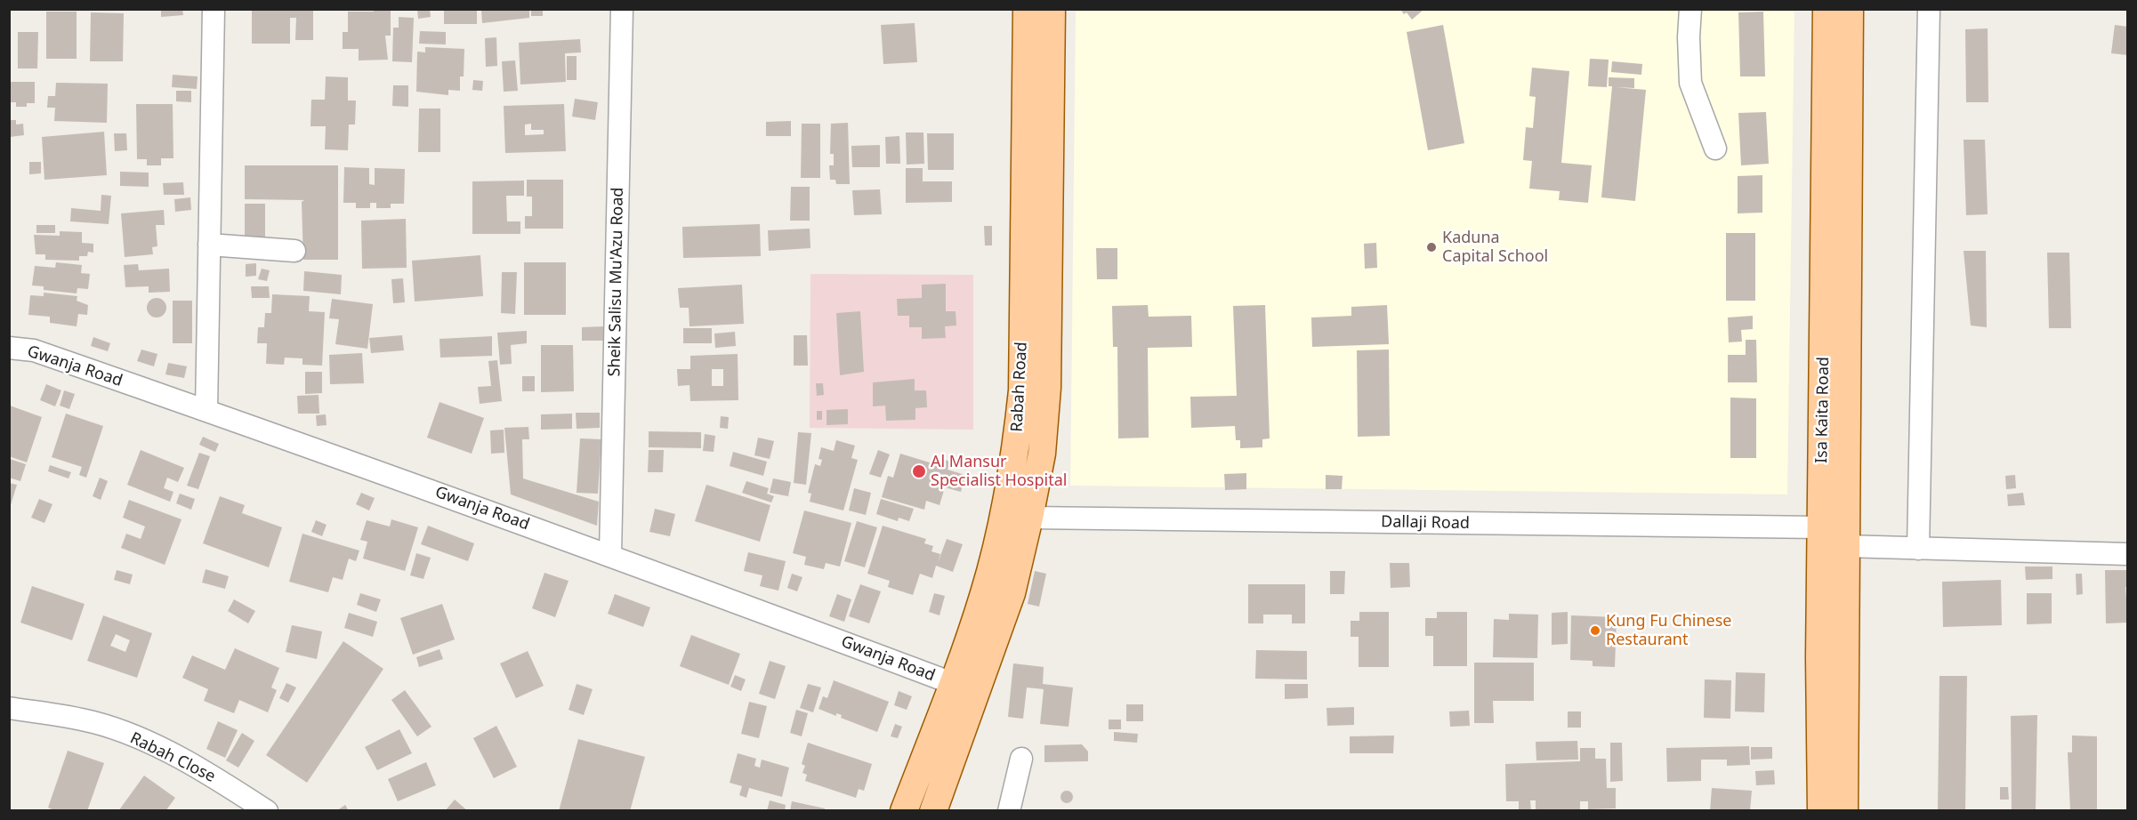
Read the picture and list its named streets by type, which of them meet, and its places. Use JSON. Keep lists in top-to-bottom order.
{
  "streets": {
    "main road": ["Rabah Road", "Isa Kaita Road"],
    "street": [
      "Sheik Salisu Mu'Azu Road",
      "Gwanja Road",
      "Dallaji Road",
      "Rabah Close"
    ]
  },
  "crossings": [
    ["Sheik Salisu Mu'Azu Road", "Gwanja Road"],
    ["Gwanja Road", "Rabah Road"],
    ["Rabah Road", "Dallaji Road"],
    ["Isa Kaita Road", "Dallaji Road"]
  ],
  "places": ["Kaduna Capital School", "Al Mansur Specialist Hospital", "Kung Fu Chinese Restaurant"]
}
